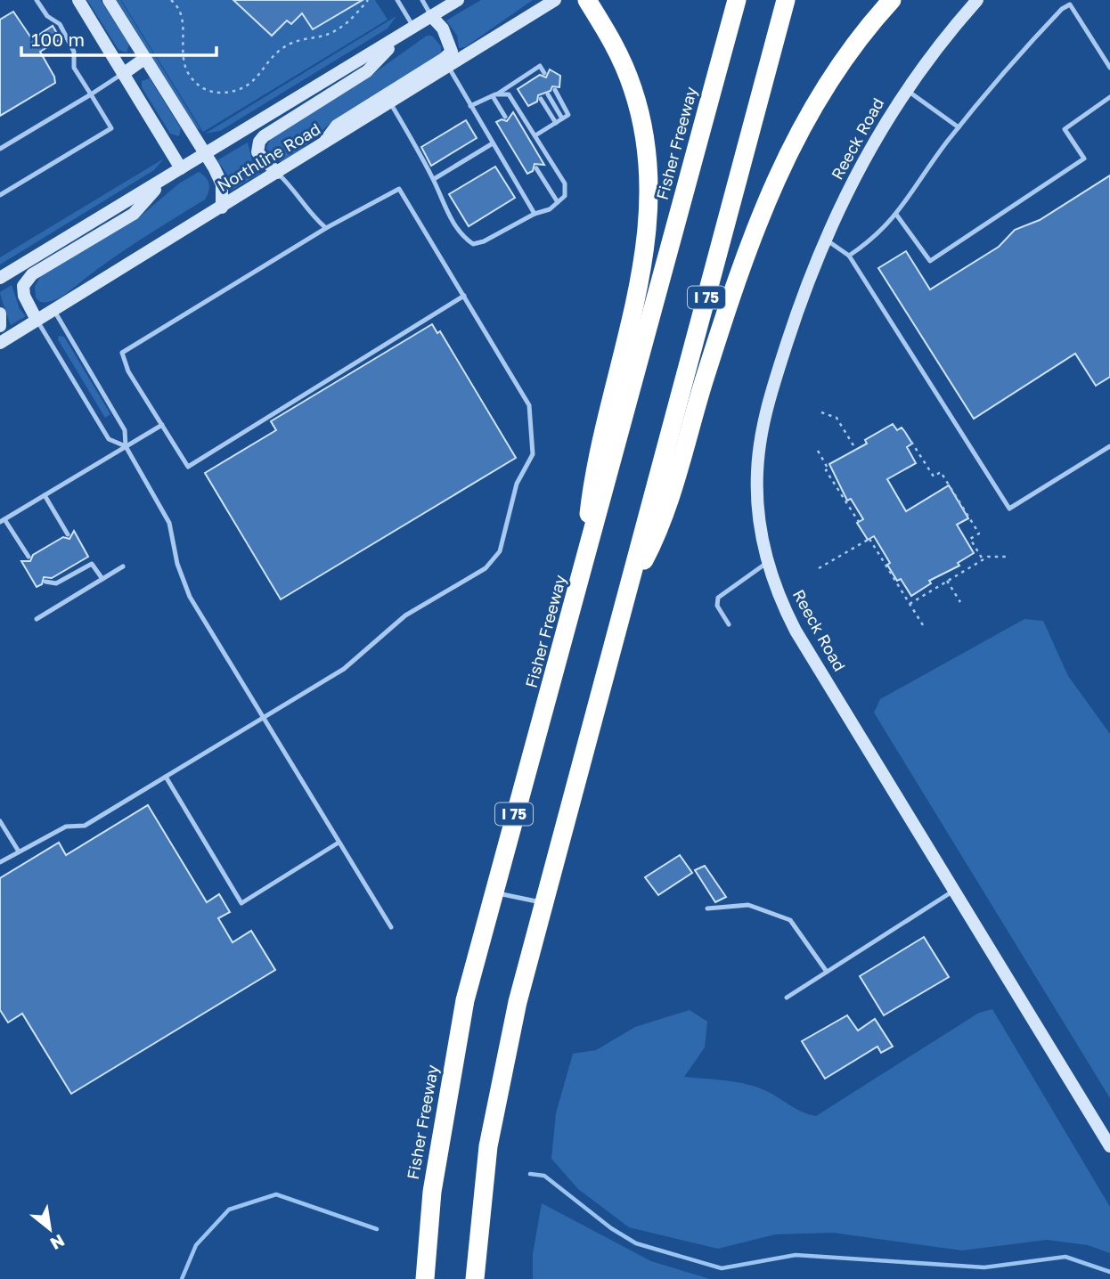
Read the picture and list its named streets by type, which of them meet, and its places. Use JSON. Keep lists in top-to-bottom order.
{
  "streets": {
    "highway": ["Fisher Freeway", "I 75"],
    "main road": ["Reeck Road", "Northline Road"]
  },
  "scale_bar": "100 m",
  "north": "bottom right"
}
